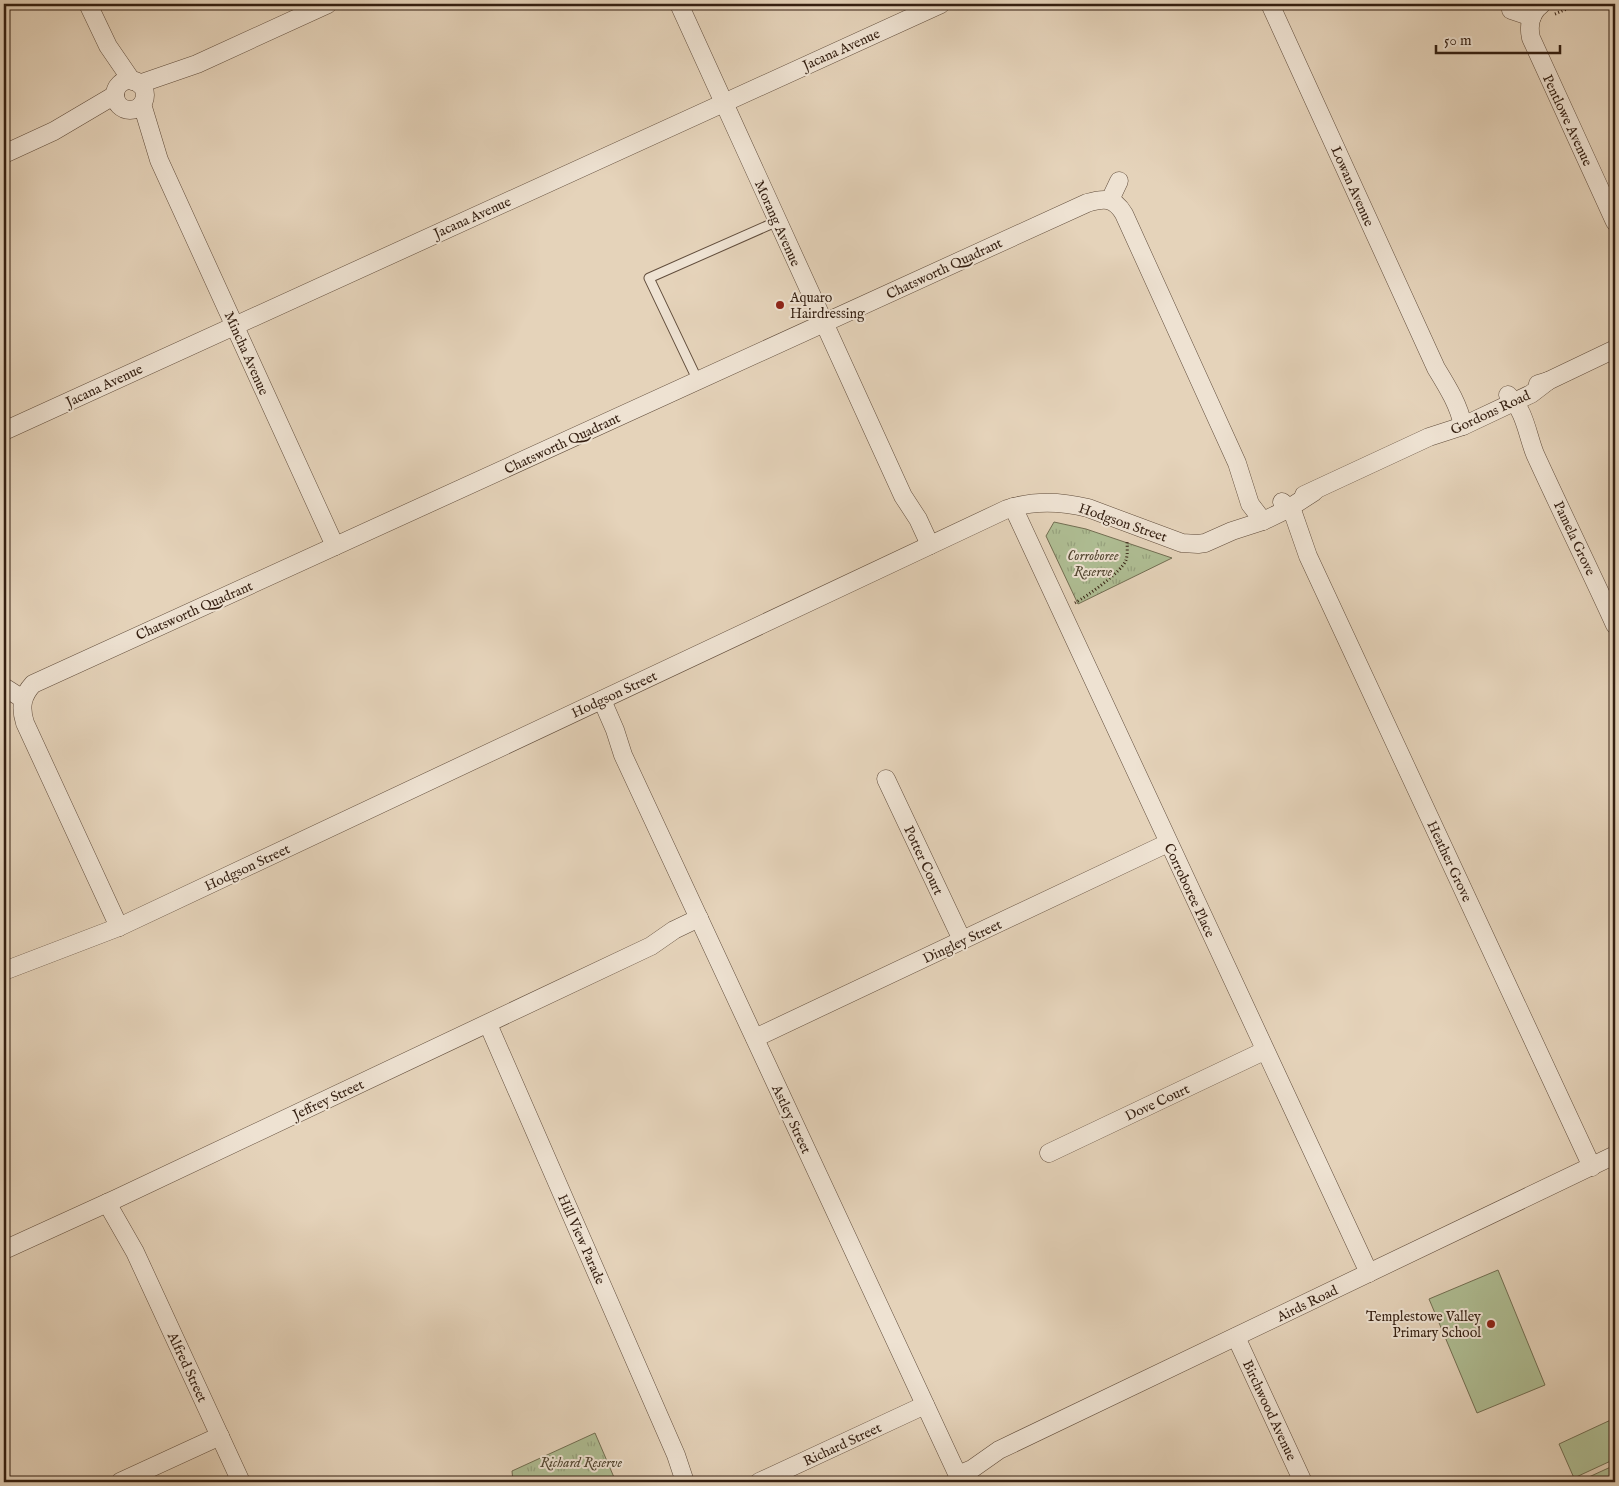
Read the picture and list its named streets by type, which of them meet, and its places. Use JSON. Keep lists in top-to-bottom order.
{
  "streets": {
    "street": [
      "Jacana Avenue",
      "Pentlowe Avenue",
      "Lowan Avenue",
      "Morang Avenue",
      "Chatsworth Quadrant",
      "Mincha Avenue",
      "Gordons Road",
      "Hodgson Street",
      "Pamela Grove",
      "Potter Court",
      "Heather Grove",
      "Corroboree Place",
      "Dingley Street",
      "Jeffrey Street",
      "Dove Court",
      "Astley Street",
      "Hill View Parade",
      "Airds Road",
      "Alfred Street",
      "Birchwood Avenue",
      "Richard Street"
    ]
  },
  "crossings": [
    ["Jacana Avenue", "Morang Avenue"],
    ["Jacana Avenue", "Mincha Avenue"],
    ["Lowan Avenue", "Gordons Road"],
    ["Morang Avenue", "Chatsworth Quadrant"],
    ["Morang Avenue", "Hodgson Street"],
    ["Chatsworth Quadrant", "Mincha Avenue"],
    ["Gordons Road", "Hodgson Street"],
    ["Gordons Road", "Pamela Grove"],
    ["Gordons Road", "Heather Grove"],
    ["Hodgson Street", "Heather Grove"],
    ["Hodgson Street", "Corroboree Place"],
    ["Hodgson Street", "Astley Street"],
    ["Potter Court", "Dingley Street"],
    ["Heather Grove", "Airds Road"],
    ["Corroboree Place", "Dingley Street"],
    ["Corroboree Place", "Dove Court"],
    ["Corroboree Place", "Airds Road"],
    ["Dingley Street", "Astley Street"],
    ["Jeffrey Street", "Astley Street"],
    ["Jeffrey Street", "Hill View Parade"],
    ["Jeffrey Street", "Alfred Street"],
    ["Astley Street", "Airds Road"],
    ["Astley Street", "Richard Street"],
    ["Airds Road", "Birchwood Avenue"]
  ],
  "parks": ["Corroboree Reserve", "Richard Reserve"],
  "places": ["Aquaro Hairdressing", "Templestowe Valley Primary School"],
  "scale_bar": "50 m"
}
